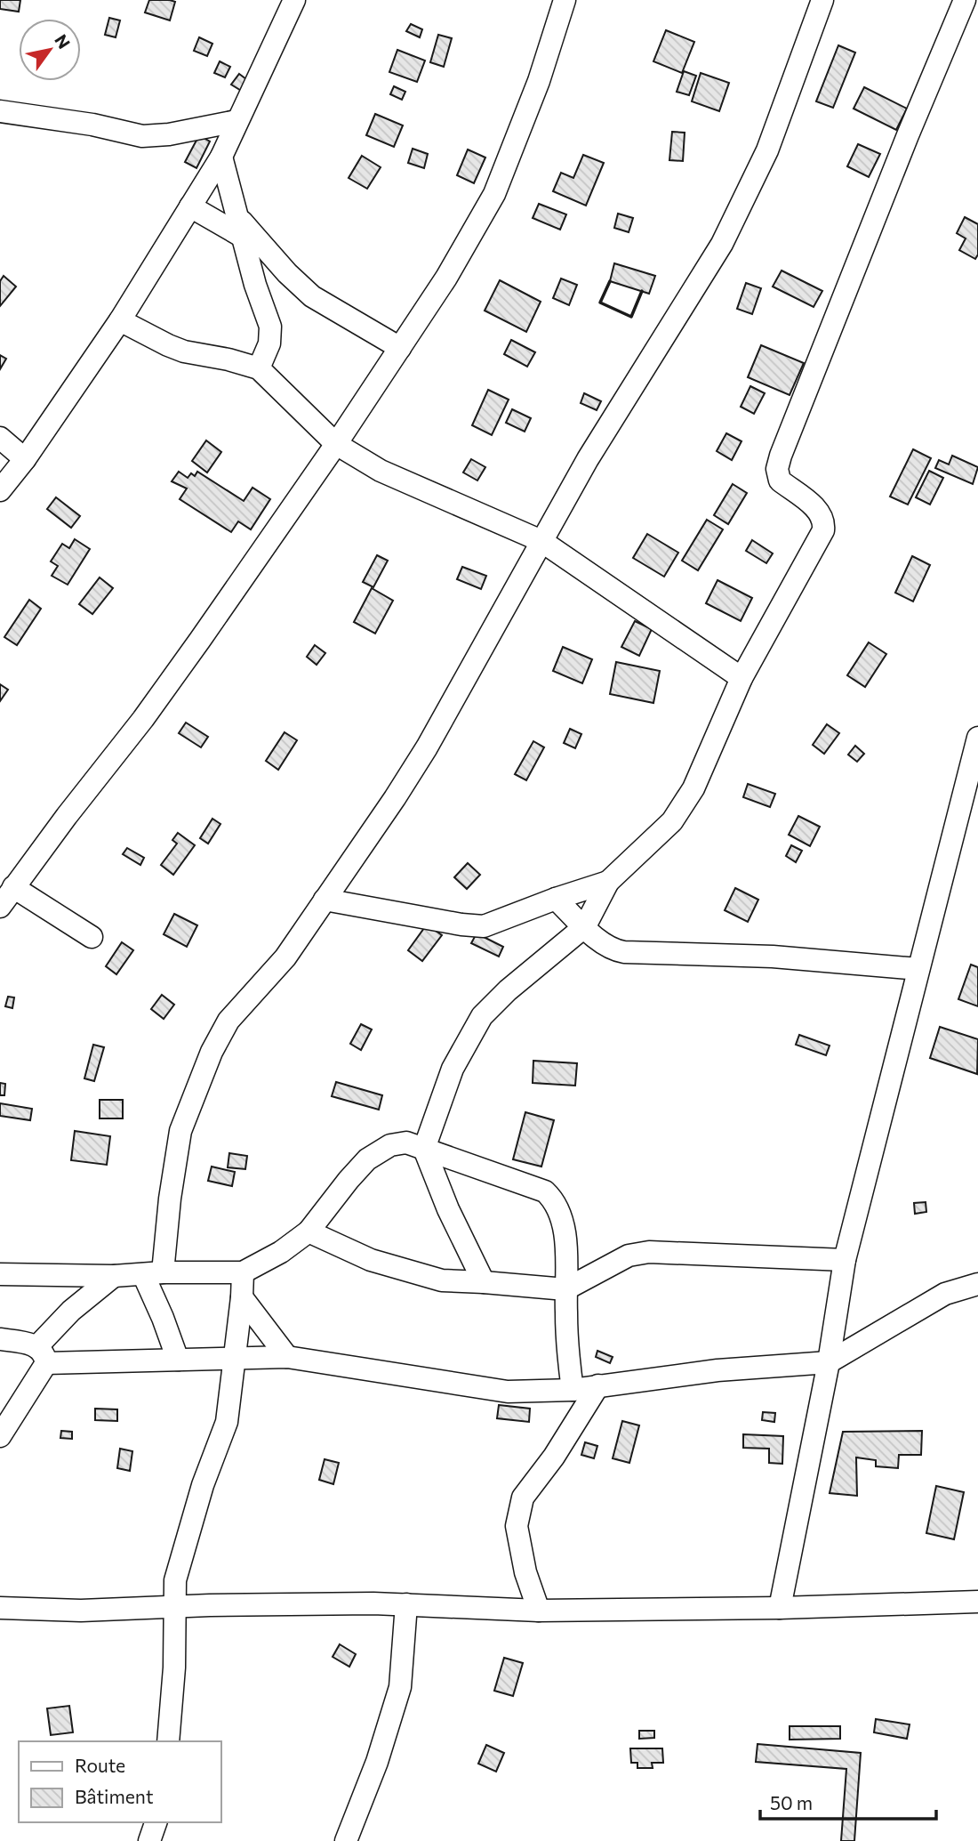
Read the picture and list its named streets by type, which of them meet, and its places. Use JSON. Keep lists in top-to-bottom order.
{
  "legend": ["Route", "Bâtiment"],
  "scale_bar": "50 m",
  "north": "top right"
}
